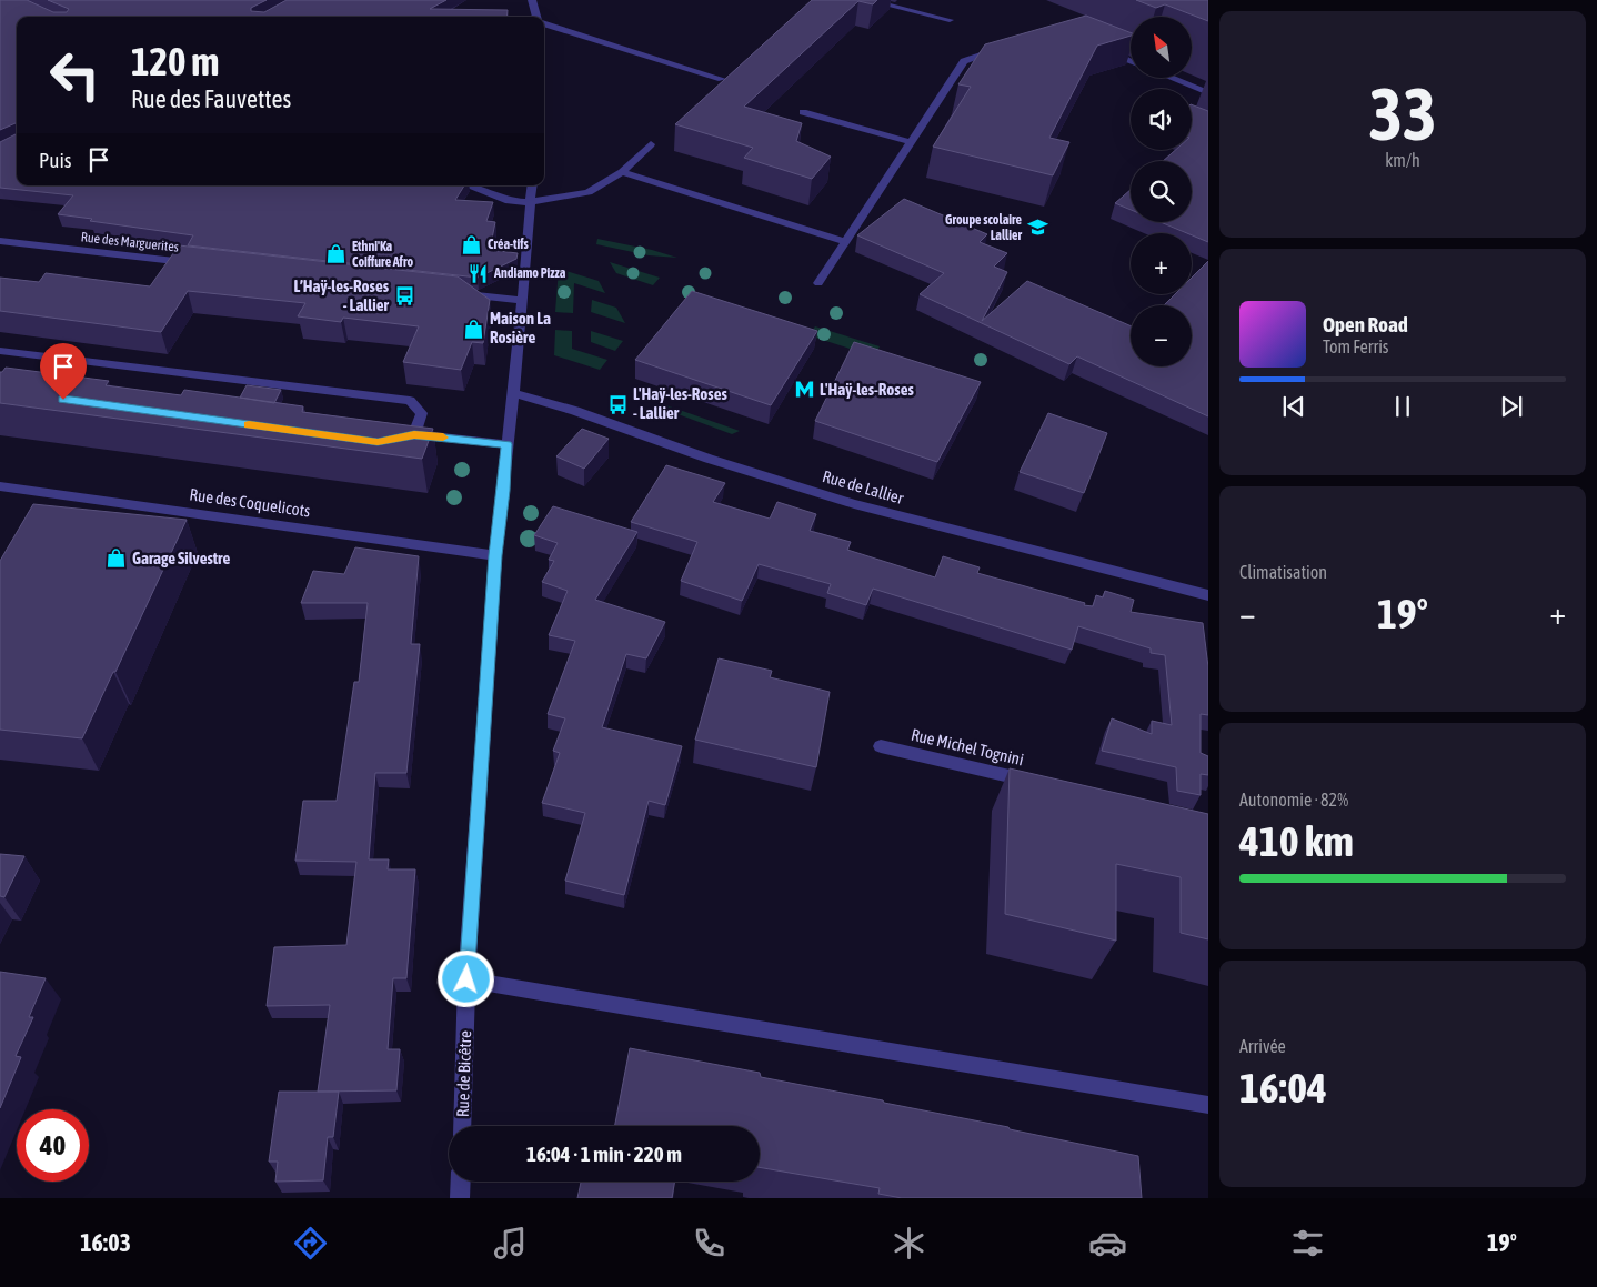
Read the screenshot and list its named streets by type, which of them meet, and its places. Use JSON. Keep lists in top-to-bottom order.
{
  "streets": {
    "street": [
      "Rue des Marguerites",
      "Rue de Lallier",
      "Rue des Coquelicots",
      "Rue Michel Tognini",
      "Rue de Bicêtre"
    ]
  },
  "crossings": [
    ["Rue de Lallier", "Rue de Bicêtre"],
    ["Rue des Coquelicots", "Rue de Bicêtre"]
  ],
  "places": {
    "school or university": ["Groupe scolaire Lallier"],
    "shop": [
      "Créa-tifs",
      "Ethni'Ka Coiffure Afro",
      "Maison La Rosière",
      "Garage Silvestre"
    ],
    "restaurant": ["Andiamo Pizza"],
    "bus stop": ["L’Haÿ-les-Roses - Lallier", "L'Haÿ-les-Roses - Lallier"],
    "metro station": ["L'Haÿ-les-Roses"]
  },
  "north": "top left",
  "page": {
    "tile": [
      ["33", "km/h"],
      "Climatisation",
      ["Autonomie · 82%", "410 km"],
      ["Arrivée", "16:04"]
    ],
    "map_buttons": ["+", "−"],
    "turn": ["120 m", "Rue des Fauvettes"],
    "then": "Puis",
    "song": ["Open Road", "Tom Ferris"],
    "heat": ["−", "19°", "+"],
    "limit": "40",
    "trip": "16:04 · 1 min · 220 m",
    "tabs": ["16:03", "19°"]
  }
}
